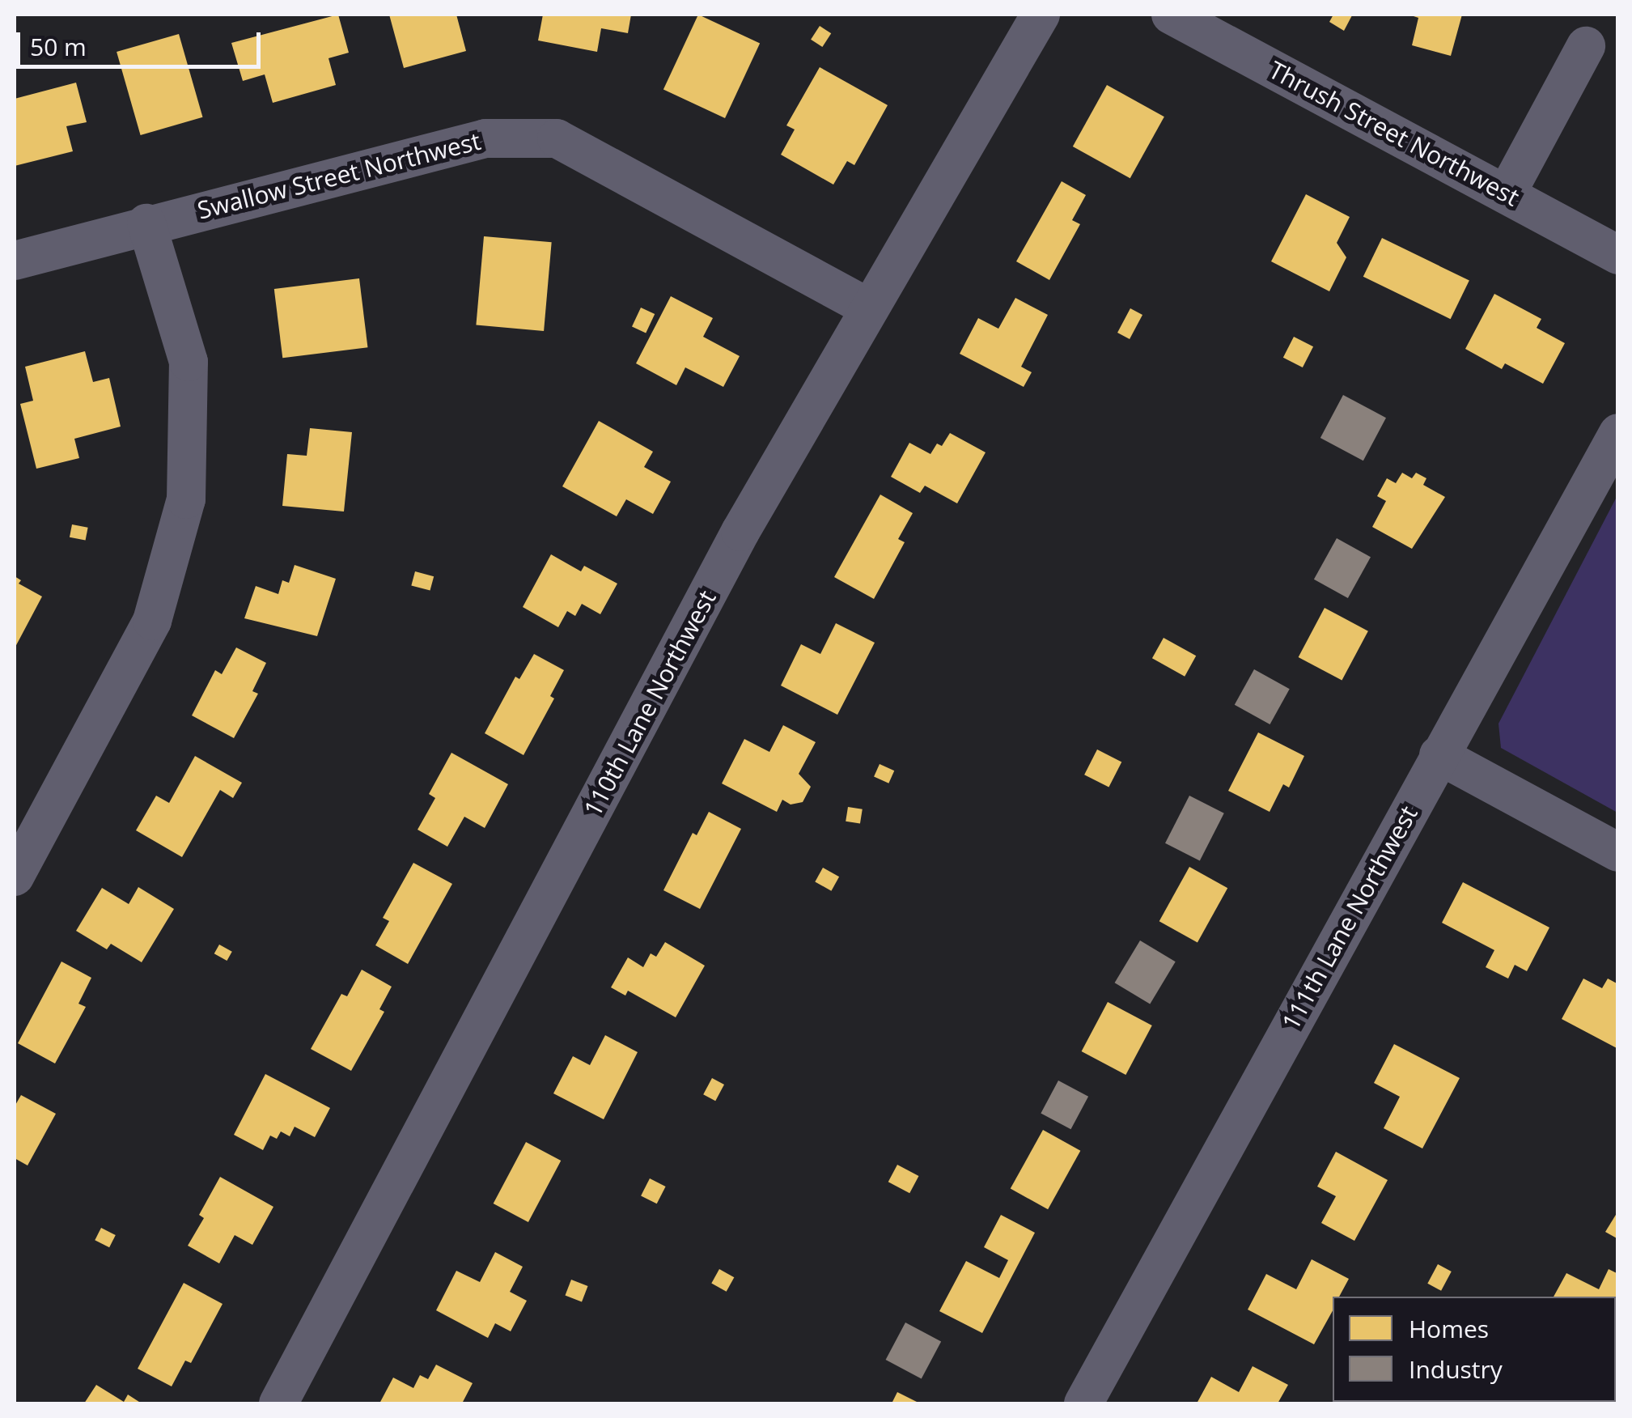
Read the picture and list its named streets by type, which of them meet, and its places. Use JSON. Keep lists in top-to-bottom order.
{
  "streets": {
    "street": [
      "Thrush Street Northwest",
      "Swallow Street Northwest",
      "110th Lane Northwest",
      "111th Lane Northwest"
    ]
  },
  "crossings": [
    ["Swallow Street Northwest", "110th Lane Northwest"]
  ],
  "legend": ["Homes", "Industry"],
  "scale_bar": "50 m"
}
